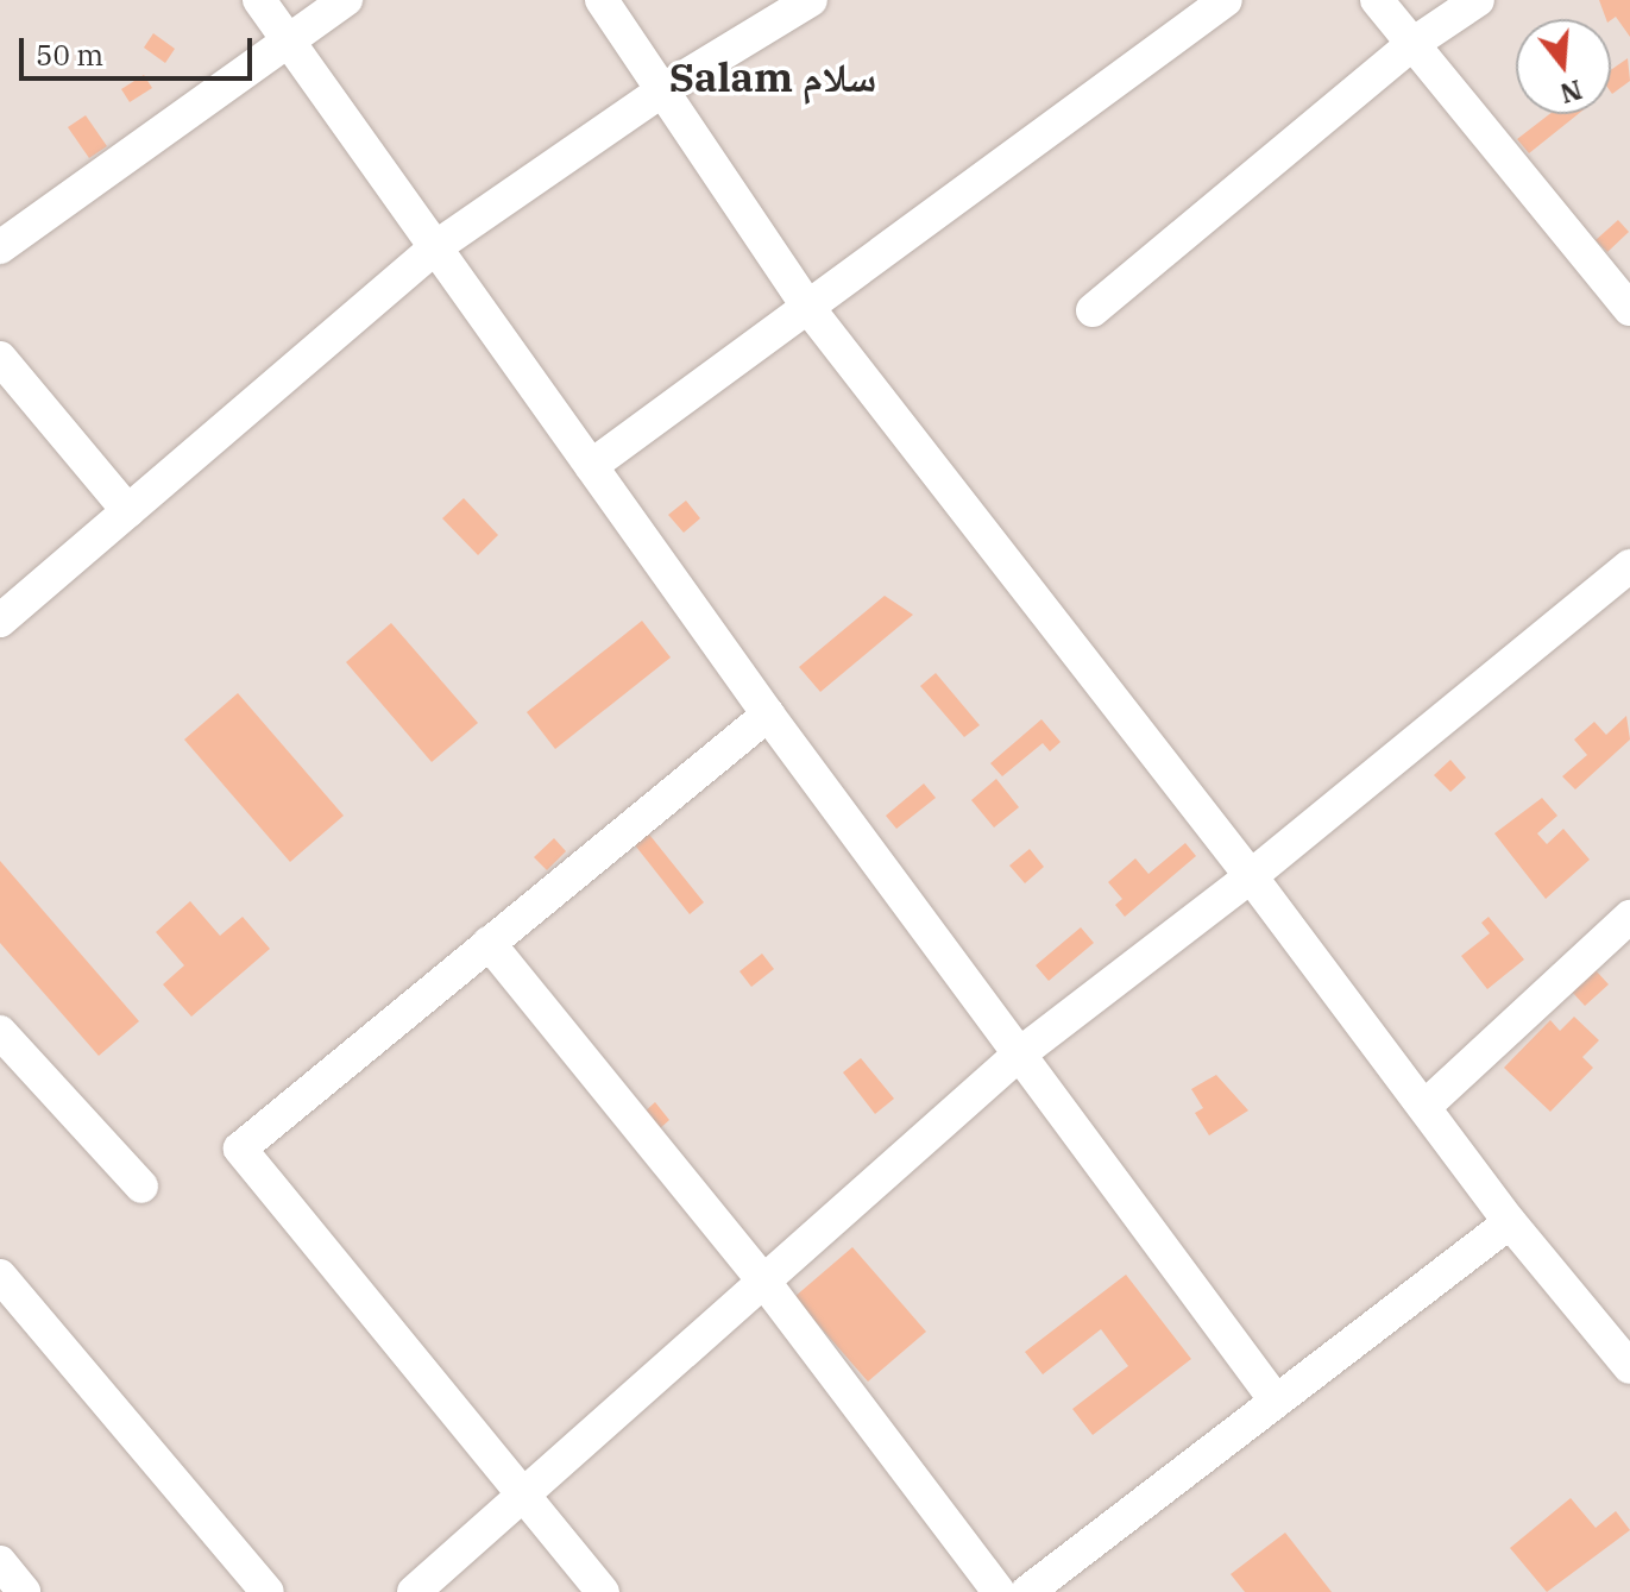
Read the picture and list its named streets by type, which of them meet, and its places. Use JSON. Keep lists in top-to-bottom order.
{
  "districts": ["Salam سلام"],
  "scale_bar": "50 m",
  "north": "bottom"
}
